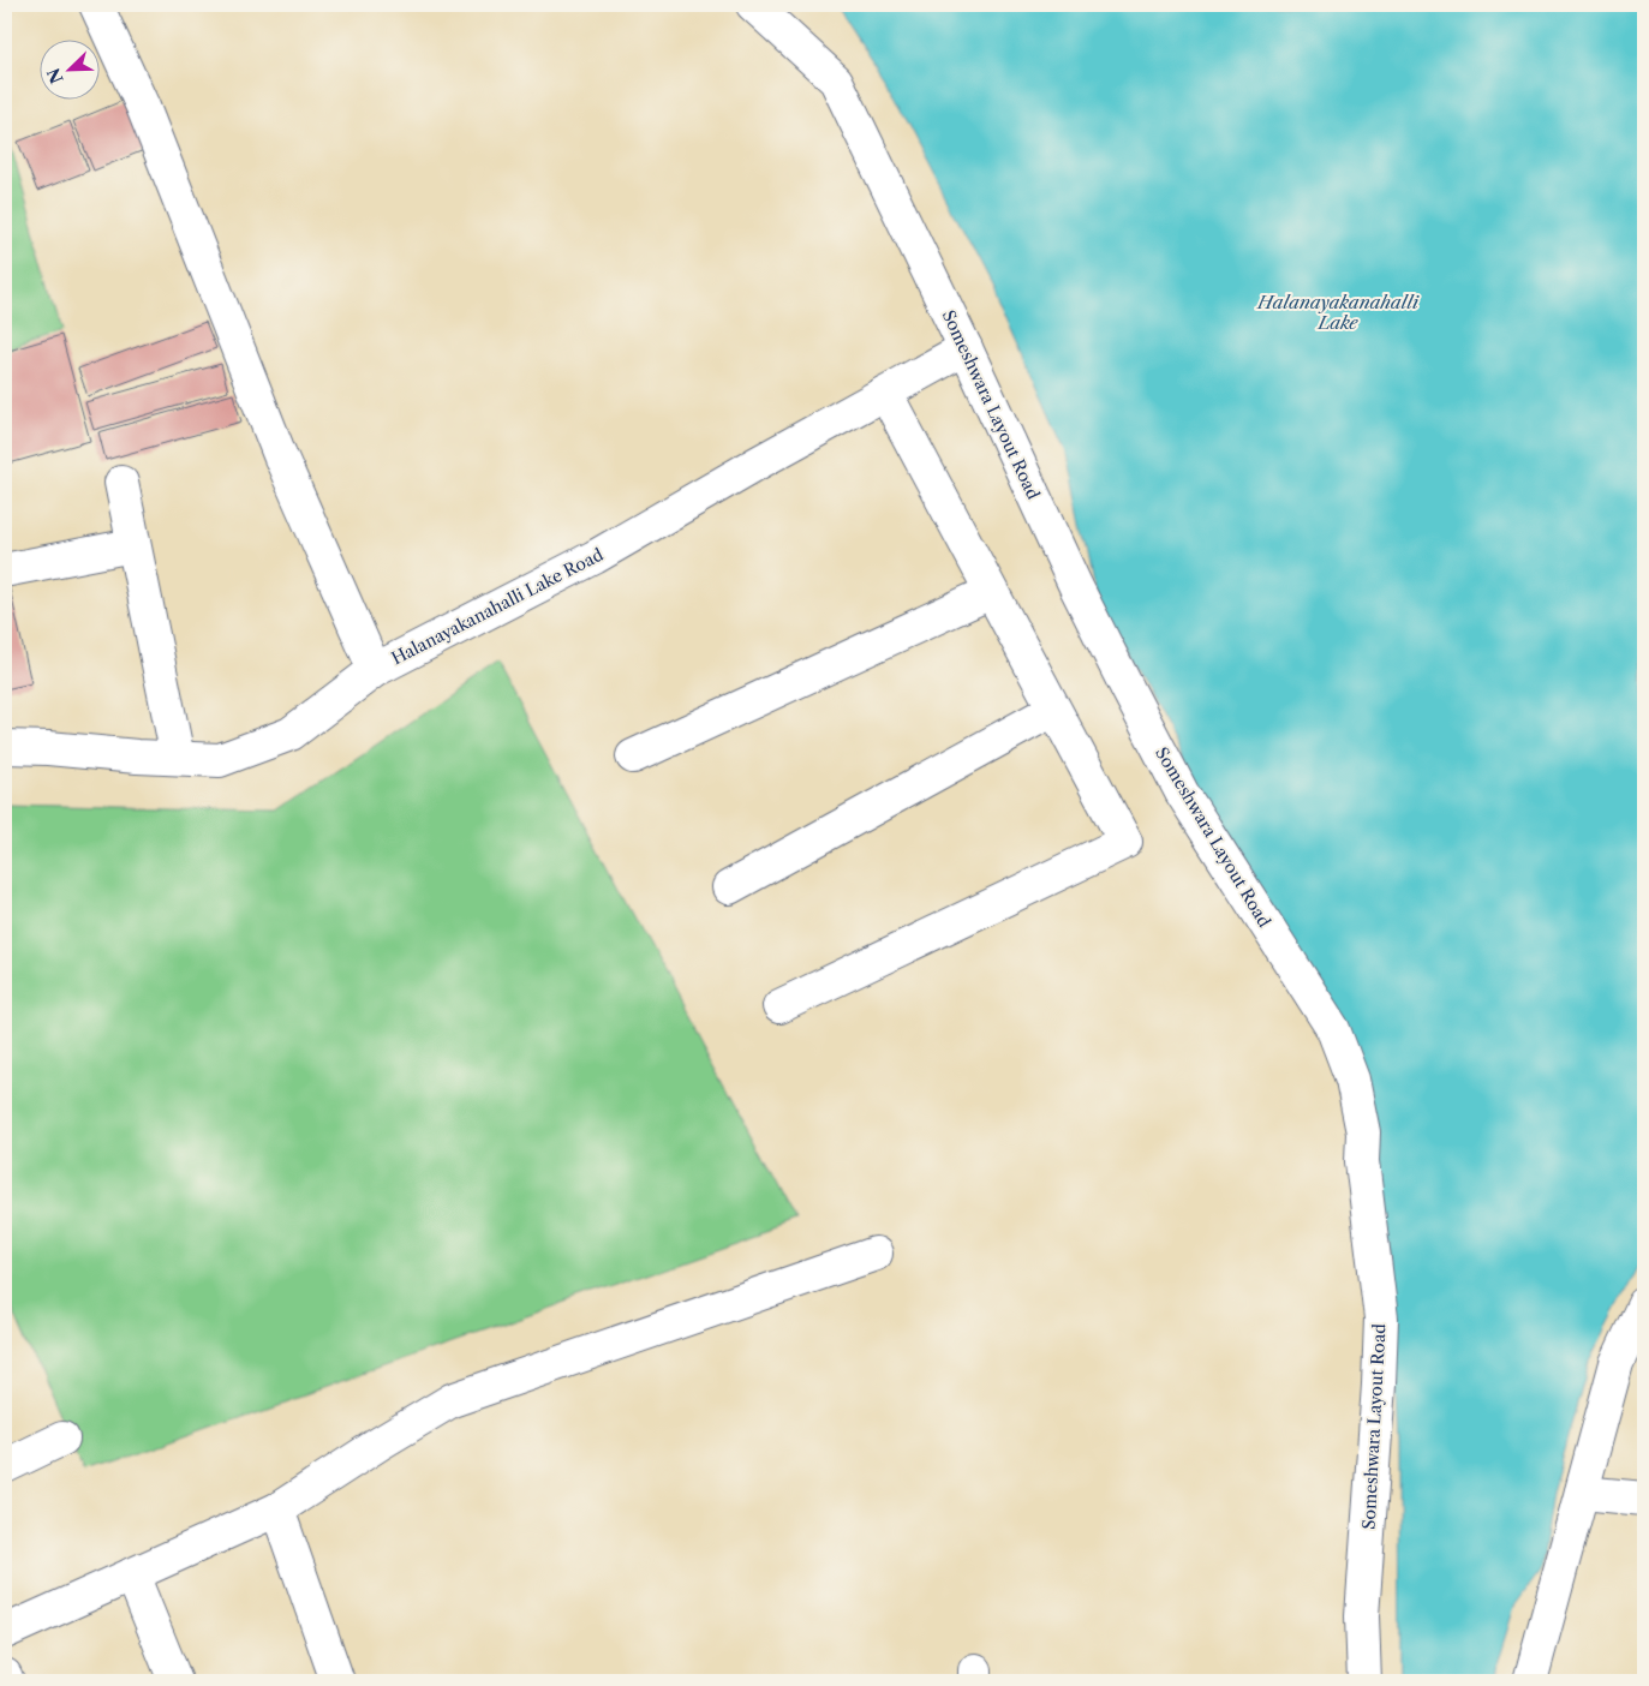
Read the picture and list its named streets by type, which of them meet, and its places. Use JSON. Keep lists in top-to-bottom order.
{
  "streets": {
    "street": ["Someshwara Layout Road", "Halanayakanahalli Lake Road"]
  },
  "crossings": [
    ["Someshwara Layout Road", "Halanayakanahalli Lake Road"]
  ],
  "water": ["Halanayakanahalli Lake"],
  "north": "bottom left"
}
